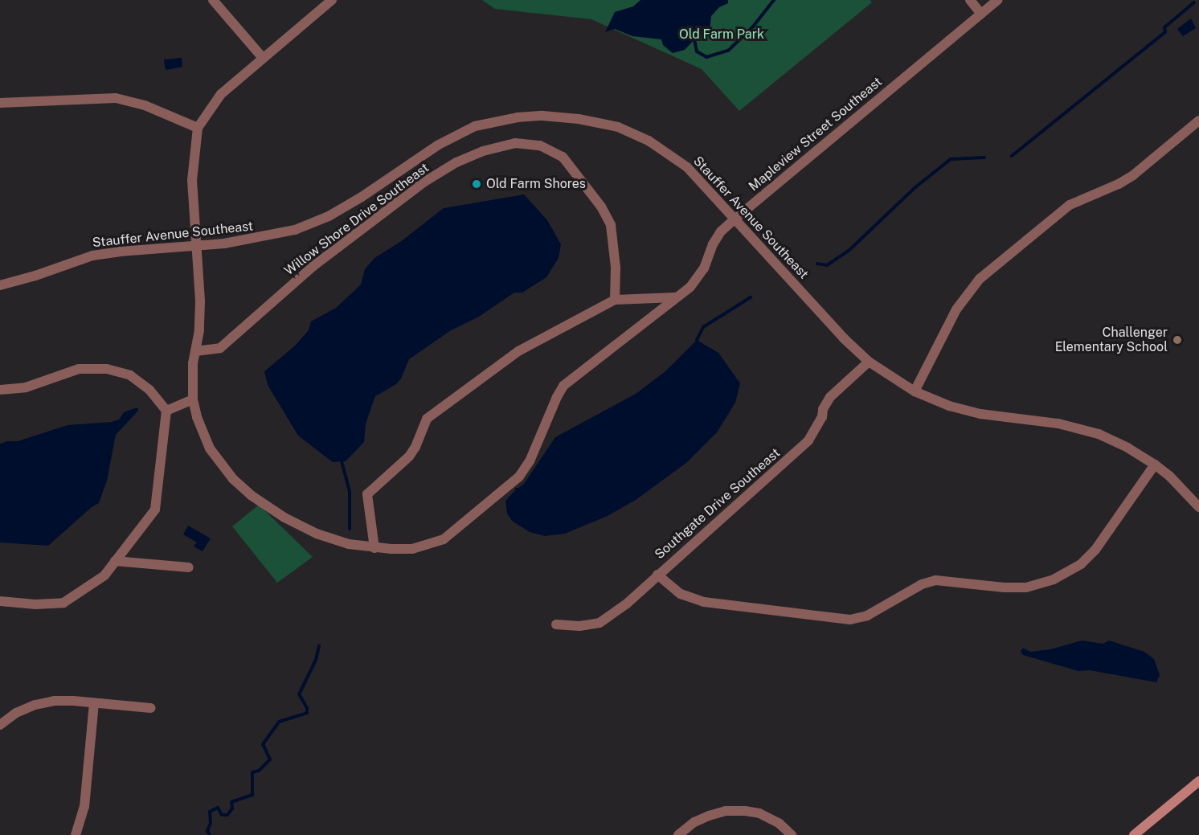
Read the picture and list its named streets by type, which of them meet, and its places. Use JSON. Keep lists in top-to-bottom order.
{
  "streets": {
    "street": [
      "Mapleview Street Southeast",
      "Stauffer Avenue Southeast",
      "Willow Shore Drive Southeast",
      "Southgate Drive Southeast"
    ]
  },
  "crossings": [
    ["Mapleview Street Southeast", "Stauffer Avenue Southeast"],
    ["Mapleview Street Southeast", "Willow Shore Drive Southeast"],
    ["Stauffer Avenue Southeast", "Southgate Drive Southeast"]
  ],
  "parks": ["Old Farm Park"],
  "places": ["Old Farm Shores", "Challenger Elementary School"]
}
